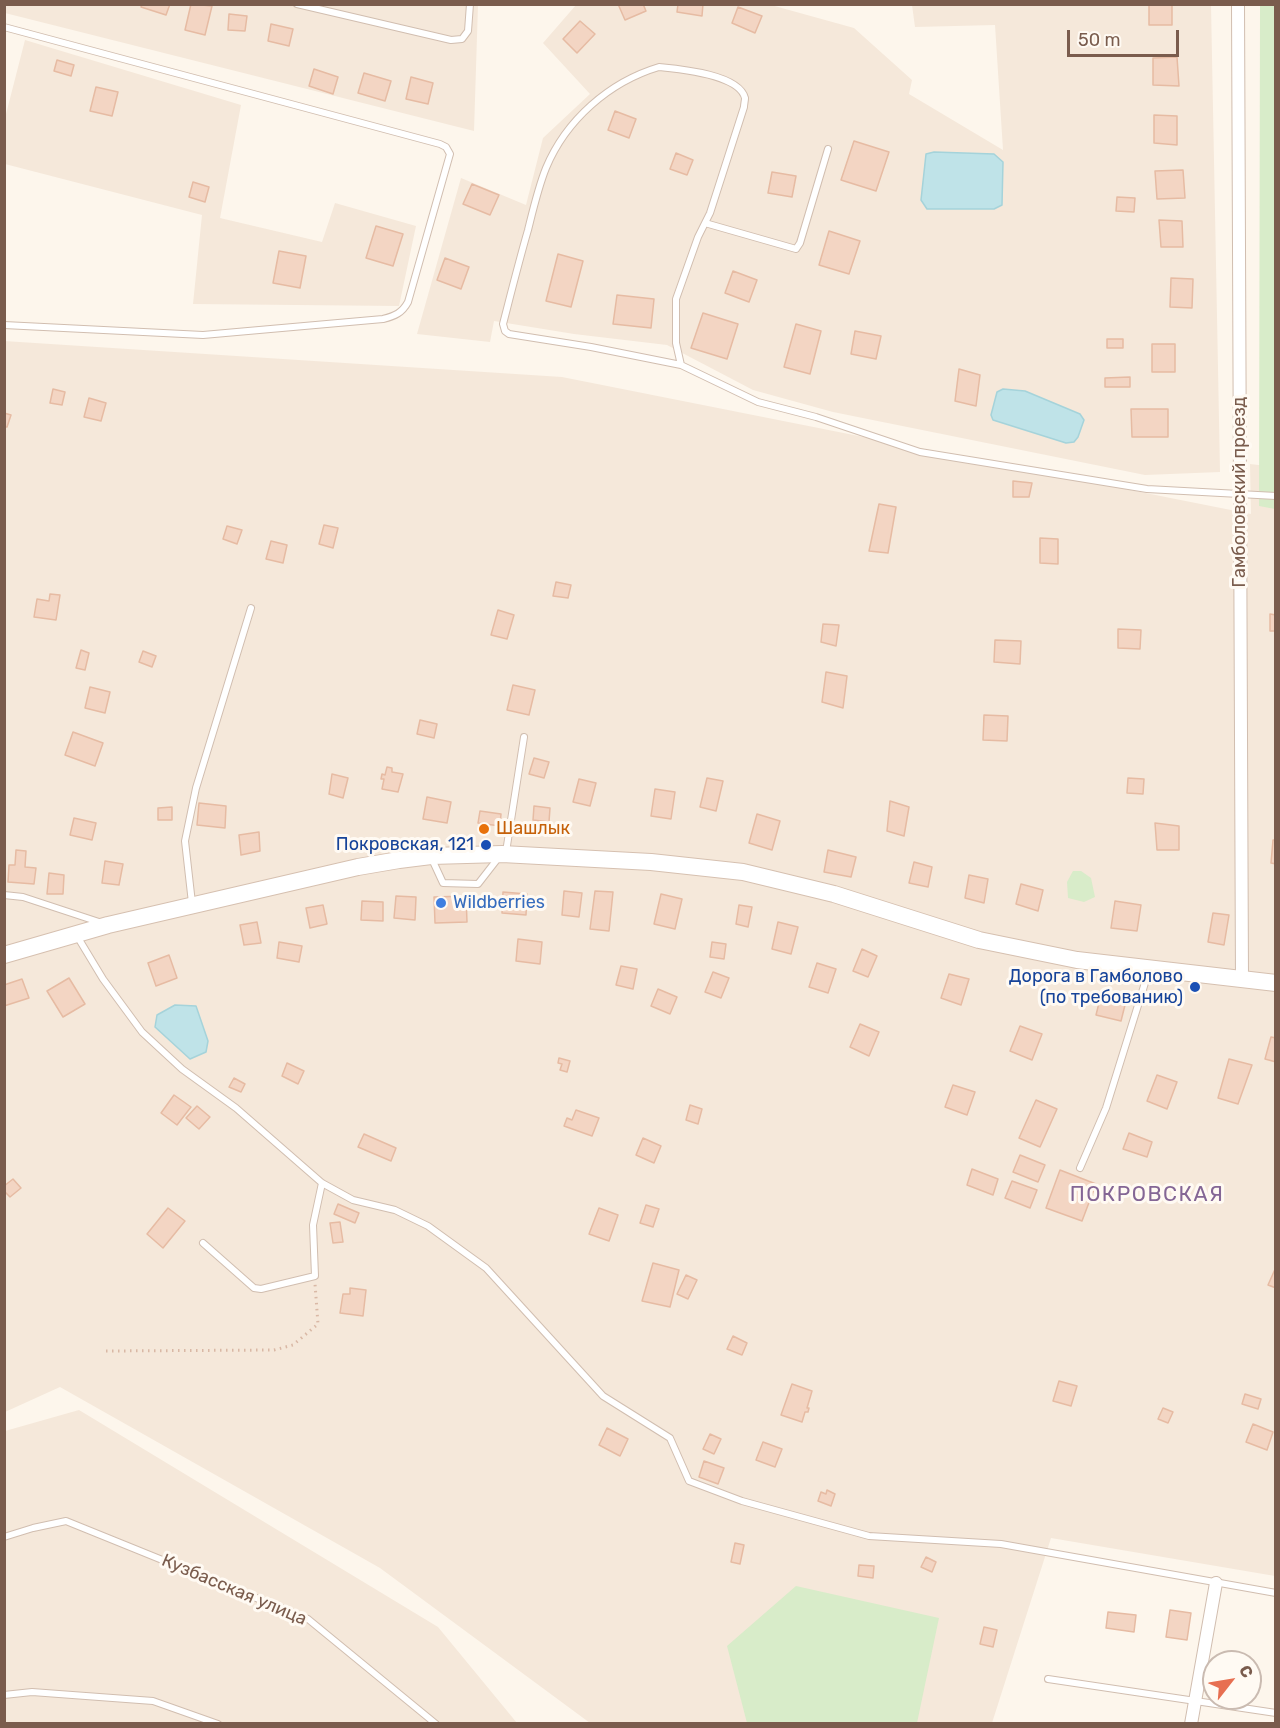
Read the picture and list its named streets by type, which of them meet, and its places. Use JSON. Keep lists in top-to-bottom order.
{
  "streets": {
    "street": ["Гамболовский проезд"],
    "lane": ["Кузбасская улица"]
  },
  "districts": ["ПОКРОВСКАЯ"],
  "places": [
    "Шашлык",
    "Покровская, 121",
    "Wildberries",
    "Дорога в Гамболово (по требованию)"
  ],
  "scale_bar": "50 m",
  "north": "top right"
}
